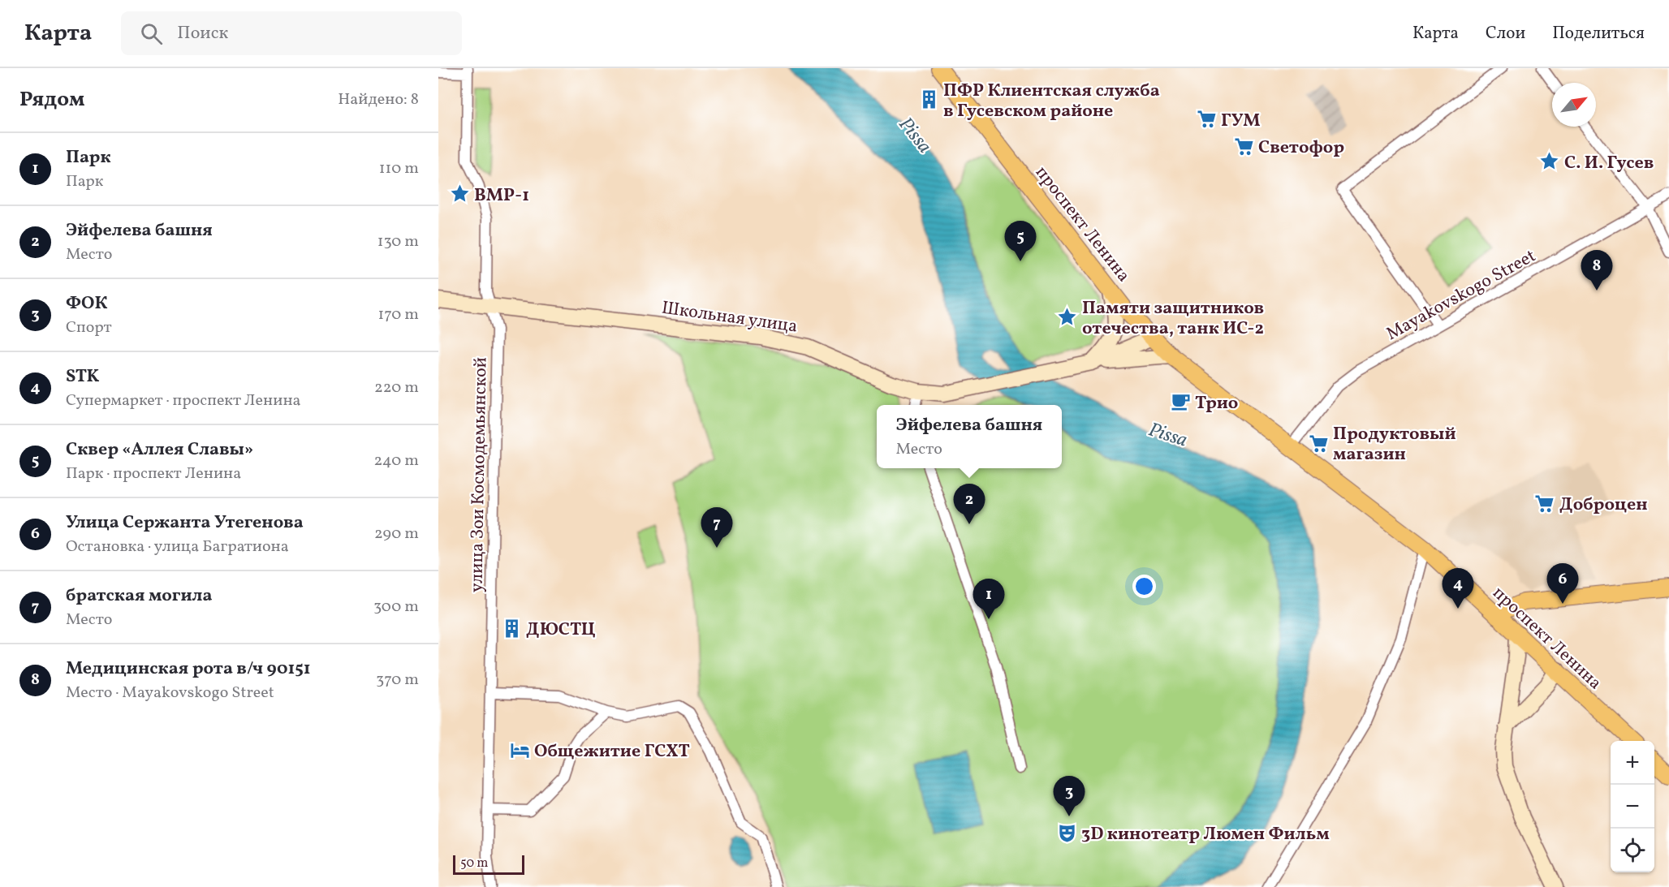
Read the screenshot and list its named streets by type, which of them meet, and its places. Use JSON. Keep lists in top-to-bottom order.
{
  "streets": {
    "main road": ["проспект Ленина", "Школьная улица"],
    "street": ["Mayakovskogo Street", "улица Зои Космодемьянской"]
  },
  "crossings": [
    ["проспект Ленина", "Mayakovskogo Street"],
    ["проспект Ленина", "Школьная улица"],
    ["Школьная улица", "улица Зои Космодемьянской"]
  ],
  "water": ["Pissa"],
  "places": {
    "building": ["ПФР Клиентская служба в Гусевском районе", "ДЮСТЦ"],
    "supermarket": [
      "ГУМ",
      "Светофор",
      "Продуктовый магазин",
      "Доброцен"
    ],
    "place": ["С. И. Гусев", "BMP-1", "Памяти защитников отечества, танк ИС-2"],
    "cafe": ["Трио"],
    "hotel": ["Общежитие ГСХТ"],
    "theatre": ["3D кинотеатр Люмен Фильм"]
  },
  "scale_bar": "50 m",
  "north": "top right",
  "page": {
    "header": "Карта",
    "search": "Поиск",
    "nav": ["Карта", "Слои", "Поделиться"],
    "heading": ["Рядом", "Найдено: 8"],
    "list": [
      {
        "mark": "1",
        "name": "Парк",
        "note": "Парк",
        "value": "110 m"
      },
      {
        "mark": "2",
        "name": "Эйфелева башня",
        "note": "Место",
        "value": "130 m"
      },
      {
        "mark": "3",
        "name": "ФОК",
        "note": "Спорт",
        "value": "170 m"
      },
      {
        "mark": "4",
        "name": "STK",
        "note": "Супермаркет · проспект Ленина",
        "value": "220 m"
      },
      {
        "mark": "5",
        "name": "Сквер «Аллея Славы»",
        "note": "Парк · проспект Ленина",
        "value": "240 m"
      },
      {
        "mark": "6",
        "name": "Улица Сержанта Утегенова",
        "note": "Остановка · улица Багратиона",
        "value": "290 m"
      },
      {
        "mark": "7",
        "name": "братская могила",
        "note": "Место",
        "value": "300 m"
      },
      {
        "mark": "8",
        "name": "Медицинская рота в/ч 90151",
        "note": "Место · Mayakovskogo Street",
        "value": "370 m"
      }
    ],
    "pins": [
      "5",
      "8",
      "2",
      "7",
      "6",
      "4",
      "1",
      "3"
    ],
    "popup": ["Эйфелева башня", "Место"],
    "map_buttons": ["+", "−"],
    "scale": "50 m"
  }
}
